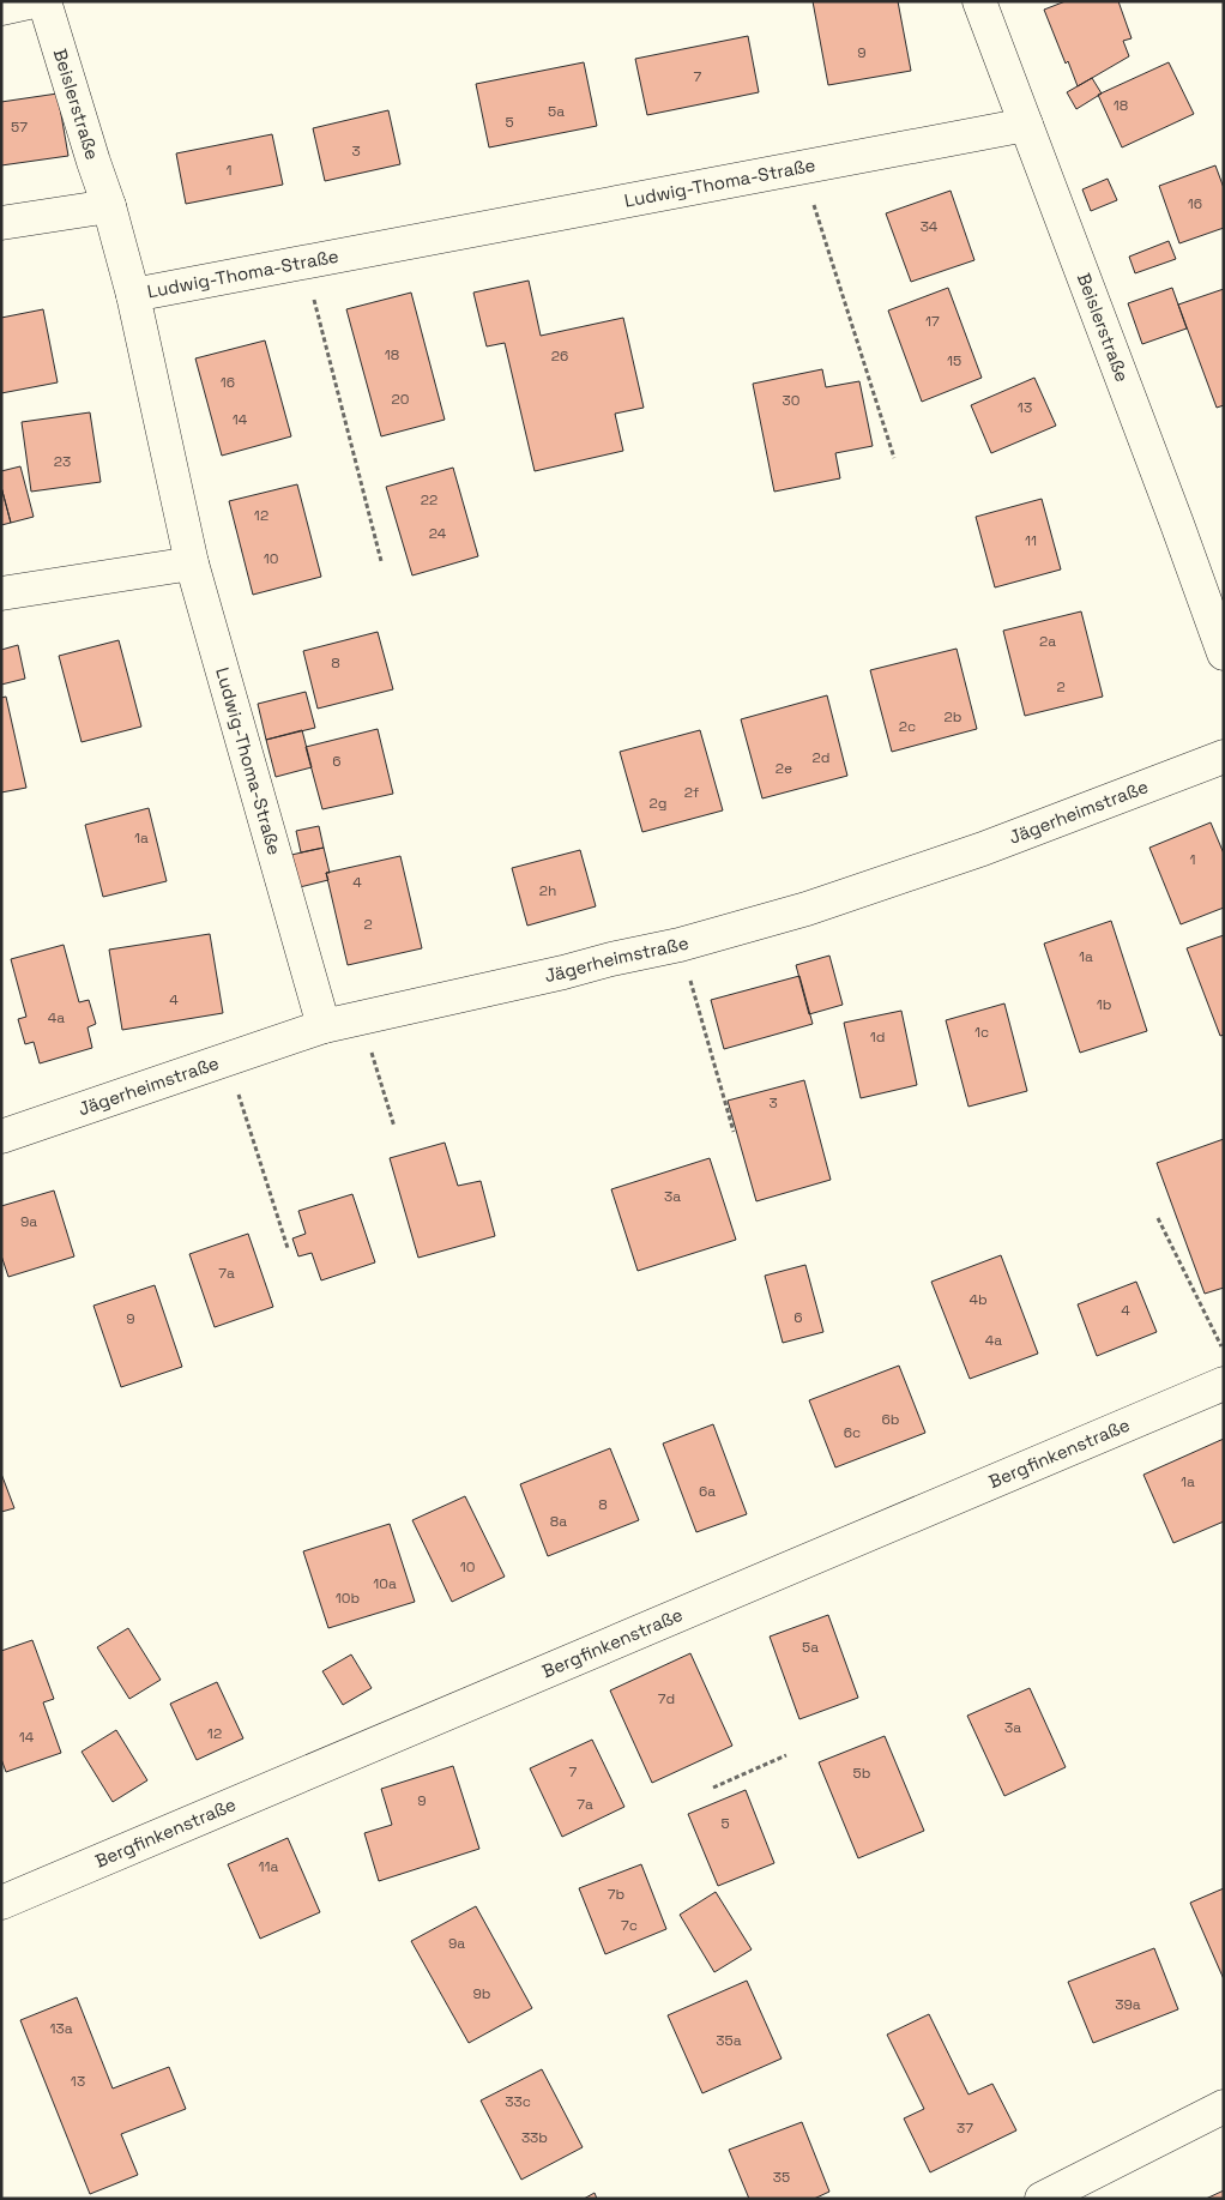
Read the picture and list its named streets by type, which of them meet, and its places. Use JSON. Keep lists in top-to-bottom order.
{
  "streets": {
    "street": [
      "Beislerstraße",
      "Ludwig-Thoma-Straße",
      "Jägerheimstraße",
      "Bergfinkenstraße"
    ]
  },
  "crossings": [
    ["Beislerstraße", "Ludwig-Thoma-Straße"],
    ["Ludwig-Thoma-Straße", "Jägerheimstraße"]
  ],
  "house_numbers": [
    "9",
    "7",
    "18",
    "5a",
    "5",
    "57",
    "3",
    "1",
    "16",
    "34",
    "17",
    "18",
    "26",
    "15",
    "16",
    "20",
    "30",
    "13",
    "14",
    "23",
    "22",
    "12",
    "24",
    "11",
    "10",
    "2a",
    "8",
    "2",
    "2b",
    "2c",
    "2d",
    "6",
    "2e",
    "2f",
    "2g",
    "1a",
    "1",
    "4",
    "2h",
    "2",
    "1a",
    "4",
    "1b",
    "4a",
    "1c",
    "1d",
    "3",
    "3a",
    "9a",
    "7a",
    "4b",
    "4",
    "6",
    "9",
    "4a",
    "6b",
    "6c",
    "1a",
    "6a",
    "8",
    "8a",
    "10",
    "10a",
    "10b",
    "5a",
    "7d",
    "3a",
    "12",
    "14",
    "7",
    "5b",
    "9",
    "7a",
    "5",
    "11a",
    "7b",
    "7c",
    "9a",
    "9b",
    "39a",
    "13a",
    "35a",
    "13",
    "33c",
    "37",
    "33b",
    "35"
  ]
}
